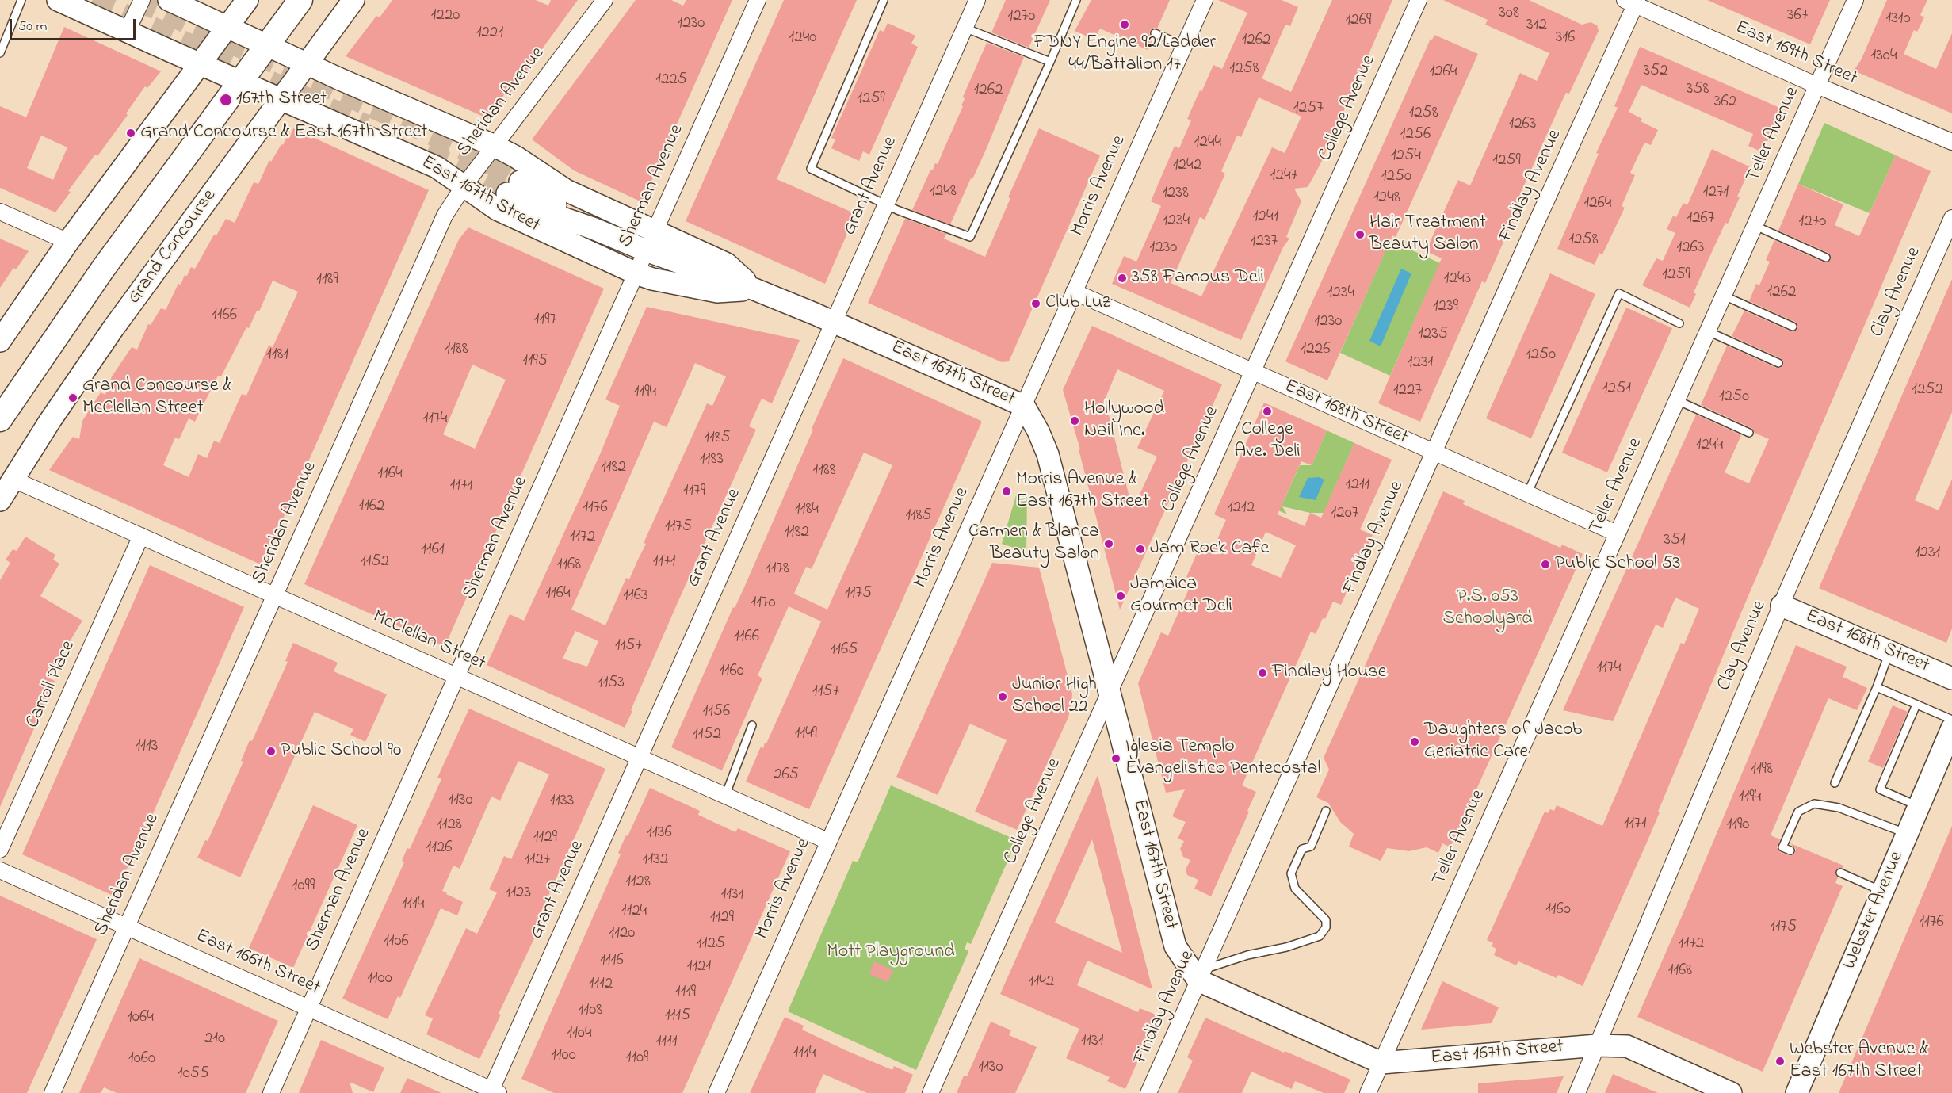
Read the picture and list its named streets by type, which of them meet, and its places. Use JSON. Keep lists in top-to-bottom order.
{
  "streets": {
    "street": [
      "East 169th Street",
      "Sheridan Avenue",
      "College Avenue",
      "Teller Avenue",
      "Sherman Avenue",
      "Grant Avenue",
      "Morris Avenue",
      "Findlay Avenue",
      "East 167th Street",
      "Grand Concourse",
      "Clay Avenue",
      "East 168th Street",
      "McClellan Street",
      "Carroll Place",
      "Webster Avenue",
      "East 166th Street"
    ]
  },
  "crossings": [
    ["East 169th Street", "Teller Avenue"],
    ["East 169th Street", "Findlay Avenue"],
    ["Sheridan Avenue", "East 167th Street"],
    ["Sheridan Avenue", "McClellan Street"],
    ["Sheridan Avenue", "East 166th Street"],
    ["College Avenue", "East 167th Street"],
    ["College Avenue", "East 168th Street"],
    ["Teller Avenue", "East 167th Street"],
    ["Teller Avenue", "East 168th Street"],
    ["Sherman Avenue", "East 167th Street"],
    ["Sherman Avenue", "McClellan Street"],
    ["Sherman Avenue", "East 166th Street"],
    ["Grant Avenue", "East 167th Street"],
    ["Grant Avenue", "McClellan Street"],
    ["Grant Avenue", "East 166th Street"],
    ["Morris Avenue", "East 167th Street"],
    ["Morris Avenue", "East 168th Street"],
    ["Morris Avenue", "McClellan Street"],
    ["Findlay Avenue", "East 167th Street"],
    ["Findlay Avenue", "East 168th Street"],
    ["East 167th Street", "Grand Concourse"],
    ["East 167th Street", "Clay Avenue"],
    ["Grand Concourse", "McClellan Street"],
    ["Clay Avenue", "East 168th Street"],
    ["McClellan Street", "Carroll Place"]
  ],
  "parks": ["P.S. 053 Schoolyard", "Mott Playground"],
  "places": [
    "FDNY Engine 92/Ladder 44/Battalion 17",
    "167th Street",
    "Grand Concourse & East 167th Street",
    "Hair Treatment Beauty Salon",
    "358 Famous Deli",
    "Club Luz",
    "Grand Concourse & McClellan Street",
    "College Ave. Deli",
    "Hollywood Nail Inc.",
    "Morris Avenue & East 167th Street",
    "Carmen & Blanca Beauty Salon",
    "Jam Rock Cafe",
    "Public School 53",
    "Jamaica Gourmet Deli",
    "Findlay House",
    "Junior High School 22",
    "Daughters of Jacob Geriatric Care",
    "Public School 90",
    "Iglesia Templo Evangelistico Pentecostal",
    "Webster Avenue & East 167th Street"
  ],
  "house_numbers": [
    "308",
    "1220",
    "367",
    "1270",
    "1310",
    "1269",
    "1230",
    "312",
    "1221",
    "1240",
    "316",
    "1262",
    "1304",
    "1258",
    "352",
    "1264",
    "1225",
    "358",
    "1262",
    "1259",
    "362",
    "1257",
    "1258",
    "1263",
    "1256",
    "1244",
    "1254",
    "1259",
    "1242",
    "1247",
    "1250",
    "1248",
    "1271",
    "1238",
    "1248",
    "1264",
    "1241",
    "1267",
    "1234",
    "1270",
    "1258",
    "1237",
    "1230",
    "1263",
    "1259",
    "1243",
    "1189",
    "1262",
    "1234",
    "1239",
    "1166",
    "1197",
    "1230",
    "1235",
    "1188",
    "1226",
    "1181",
    "1250",
    "1195",
    "1231",
    "1251",
    "1252",
    "1227",
    "1194",
    "1250",
    "1174",
    "1185",
    "1244",
    "1183",
    "1182",
    "1188",
    "1164",
    "1211",
    "1171",
    "1179",
    "1162",
    "1176",
    "1212",
    "1184",
    "1207",
    "1185",
    "1175",
    "1182",
    "1172",
    "351",
    "1161",
    "1231",
    "1152",
    "1171",
    "1168",
    "1178",
    "1164",
    "1175",
    "1163",
    "1170",
    "1166",
    "1157",
    "1165",
    "1174",
    "1160",
    "1153",
    "1157",
    "1156",
    "1149",
    "1152",
    "1113",
    "1198",
    "265",
    "1194",
    "1130",
    "1133",
    "1171",
    "1128",
    "1190",
    "1136",
    "1129",
    "1126",
    "1127",
    "1132",
    "1128",
    "1099",
    "1123",
    "1131",
    "1114",
    "1160",
    "1124",
    "1129",
    "1176",
    "1175",
    "1120",
    "1106",
    "1125",
    "1172",
    "1116",
    "1121",
    "1168",
    "1100",
    "1142",
    "1112",
    "1119",
    "1108",
    "1115",
    "1064",
    "1104",
    "210",
    "1131",
    "1111",
    "1114",
    "1100",
    "1109",
    "1060",
    "1130",
    "1055"
  ],
  "scale_bar": "50 m"
}
